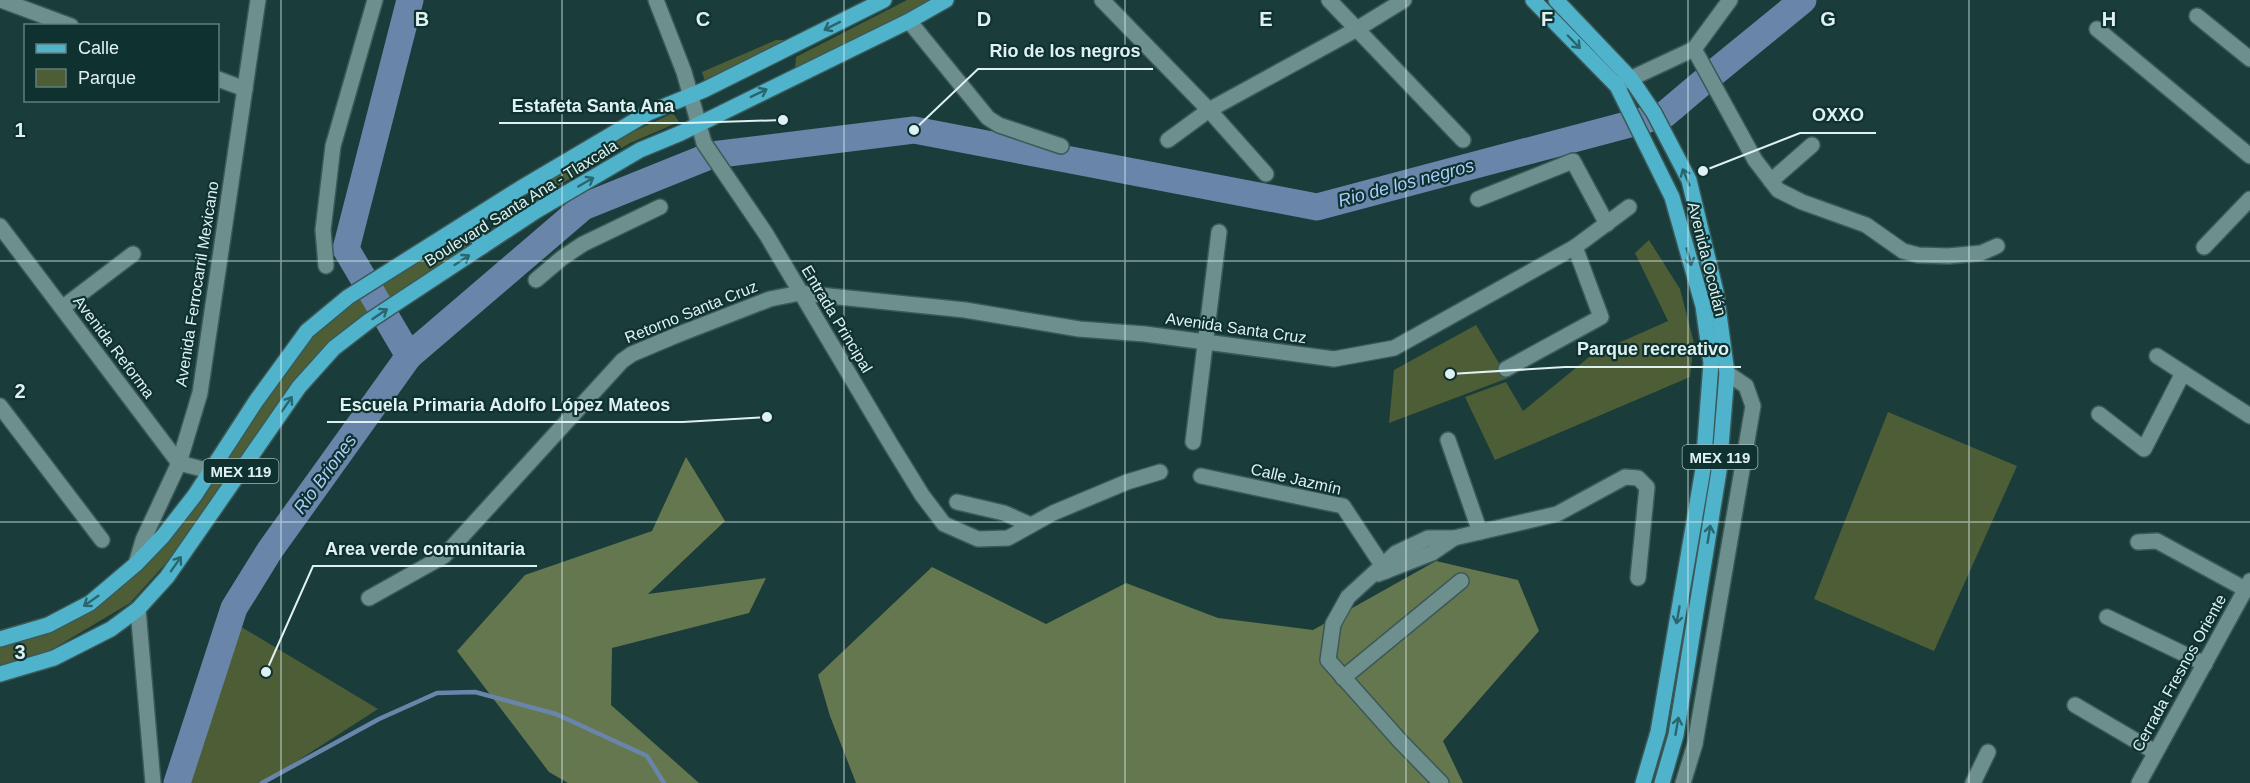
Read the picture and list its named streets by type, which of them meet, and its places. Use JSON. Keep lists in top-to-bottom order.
{
  "streets": {
    "main road": ["Boulevard Santa Ana - Tlaxcala", "Avenida Ocotlán", "MEX 119"],
    "street": [
      "Avenida Ferrocarril Mexicano",
      "Retorno Santa Cruz",
      "Entrada Principal",
      "Avenida Santa Cruz",
      "Avenida Reforma",
      "Calle Jazmín",
      "Cerrada Fresnos Oriente"
    ]
  },
  "crossings": [
    ["Boulevard Santa Ana - Tlaxcala", "Entrada Principal"],
    ["Boulevard Santa Ana - Tlaxcala", "MEX 119"],
    ["Avenida Ferrocarril Mexicano", "Avenida Reforma"],
    ["Avenida Ferrocarril Mexicano", "MEX 119"],
    ["Retorno Santa Cruz", "Entrada Principal"],
    ["Retorno Santa Cruz", "Avenida Santa Cruz"],
    ["Entrada Principal", "Avenida Santa Cruz"]
  ],
  "water": ["Rio de los negros", "Rio Briones"],
  "places": [
    "Estafeta Santa Ana",
    "Rio de los negros",
    "OXXO",
    "Parque recreativo",
    "Escuela Primaria Adolfo López Mateos",
    "Area verde comunitaria"
  ],
  "legend": ["Calle", "Parque"],
  "grid": {
    "columns": [
      "B",
      "C",
      "D",
      "E",
      "F",
      "G",
      "H"
    ],
    "rows": ["1", "2", "3"]
  }
}
